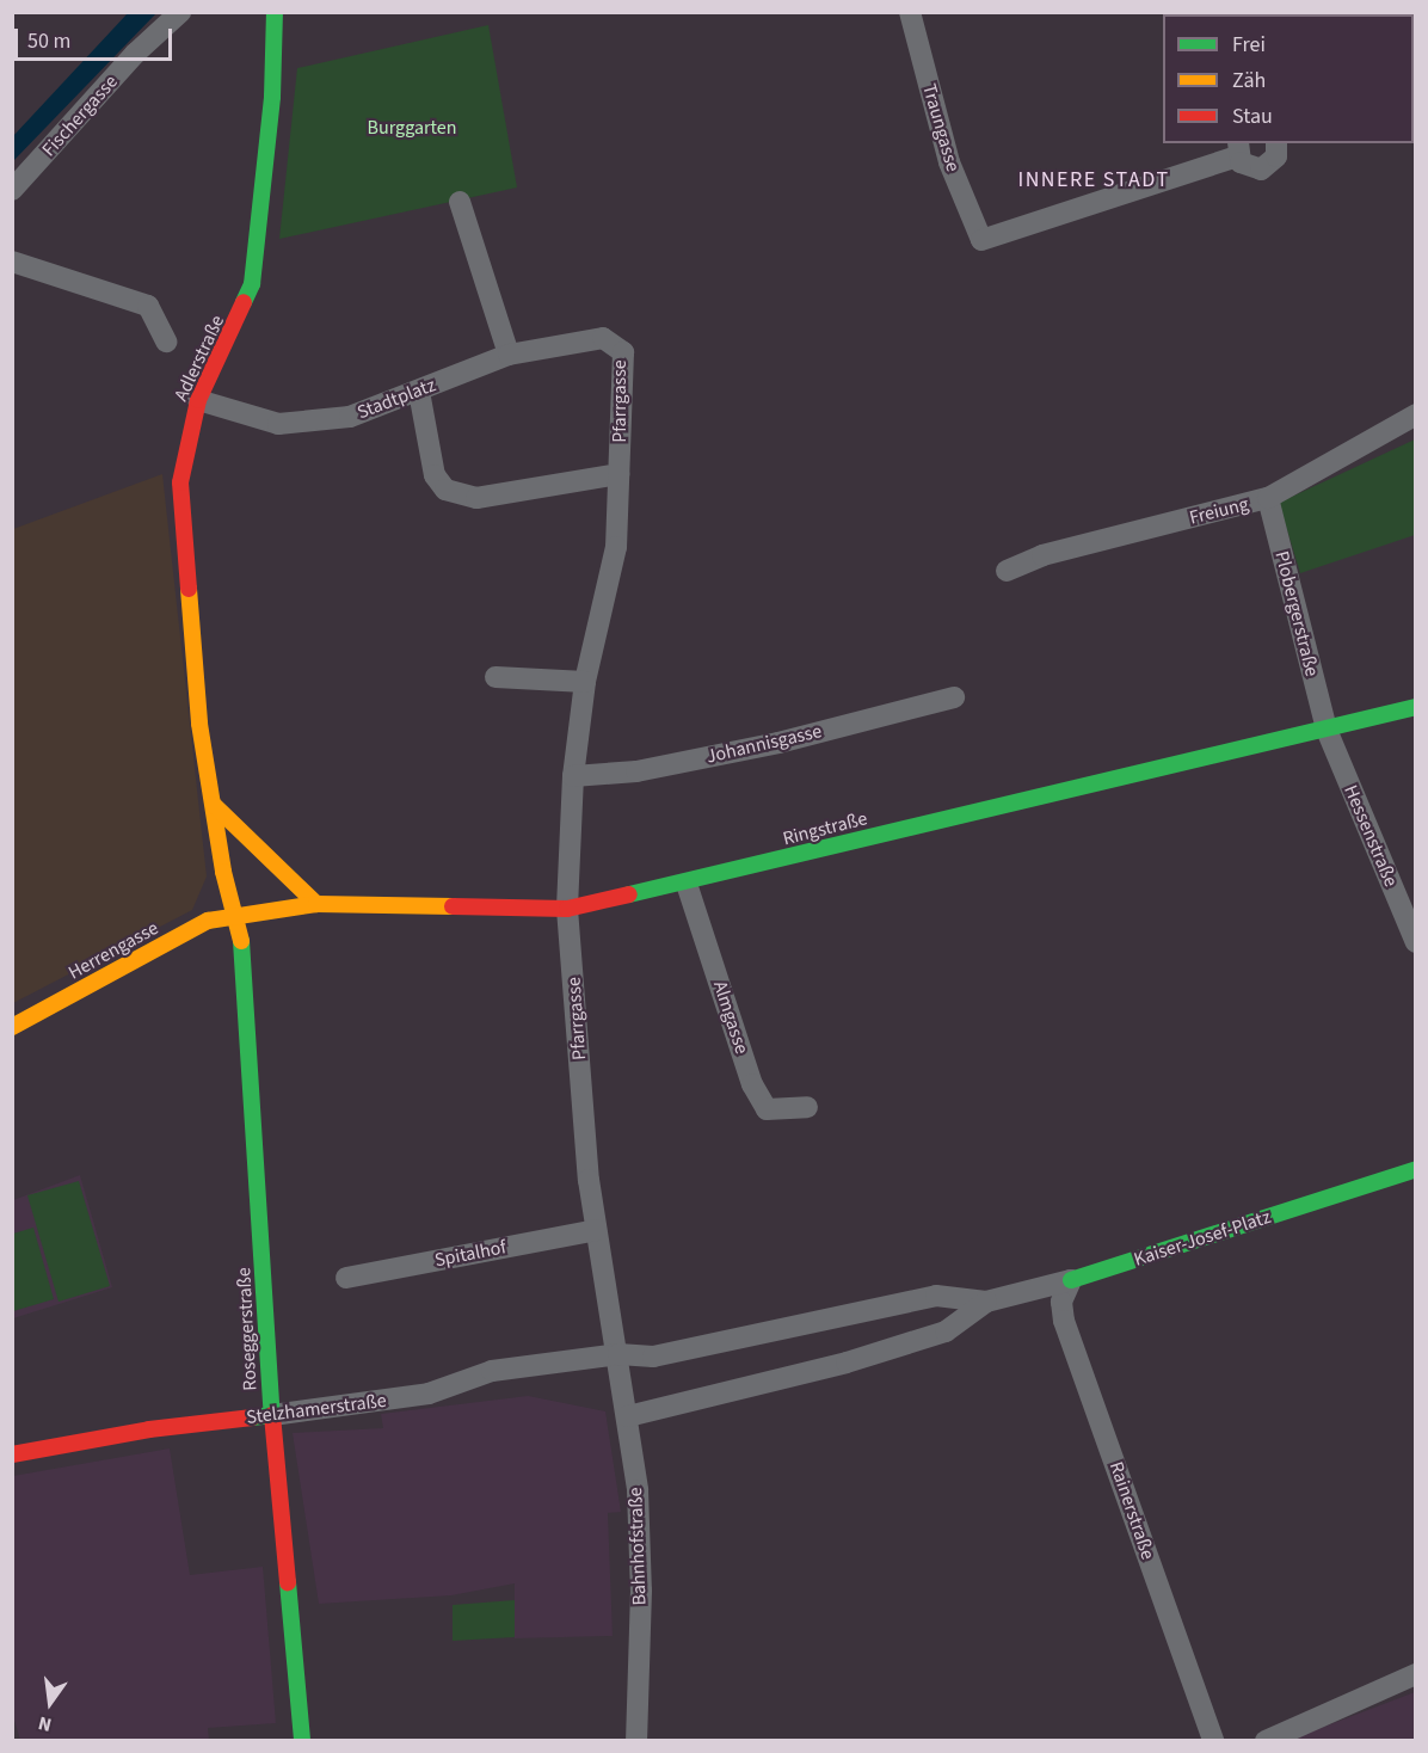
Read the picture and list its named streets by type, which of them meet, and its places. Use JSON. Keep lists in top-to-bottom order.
{
  "streets": {
    "main road": [
      "Adlerstraße",
      "Ringstraße",
      "Herrengasse",
      "Kaiser-Josef-Platz",
      "Roseggerstraße",
      "Stelzhamerstraße"
    ],
    "street": [
      "Fischergasse",
      "Traungasse",
      "Stadtplatz",
      "Pfarrgasse",
      "Freiung",
      "Plobergerstraße",
      "Johannisgasse",
      "Hessenstraße",
      "Almgasse",
      "Spitalhof",
      "Rainerstraße",
      "Bahnhofstraße"
    ]
  },
  "crossings": [
    ["Adlerstraße", "Stadtplatz"],
    ["Adlerstraße", "Ringstraße"],
    ["Adlerstraße", "Herrengasse"],
    ["Adlerstraße", "Roseggerstraße"],
    ["Stadtplatz", "Pfarrgasse"],
    ["Pfarrgasse", "Johannisgasse"],
    ["Pfarrgasse", "Ringstraße"],
    ["Pfarrgasse", "Kaiser-Josef-Platz"],
    ["Pfarrgasse", "Spitalhof"],
    ["Pfarrgasse", "Stelzhamerstraße"],
    ["Pfarrgasse", "Bahnhofstraße"],
    ["Freiung", "Plobergerstraße"],
    ["Plobergerstraße", "Ringstraße"],
    ["Plobergerstraße", "Hessenstraße"],
    ["Ringstraße", "Hessenstraße"],
    ["Ringstraße", "Herrengasse"],
    ["Ringstraße", "Almgasse"],
    ["Ringstraße", "Roseggerstraße"],
    ["Herrengasse", "Roseggerstraße"],
    ["Kaiser-Josef-Platz", "Stelzhamerstraße"],
    ["Kaiser-Josef-Platz", "Rainerstraße"],
    ["Kaiser-Josef-Platz", "Bahnhofstraße"],
    ["Roseggerstraße", "Stelzhamerstraße"],
    ["Stelzhamerstraße", "Bahnhofstraße"]
  ],
  "districts": ["INNERE STADT"],
  "parks": ["Burggarten"],
  "legend": ["Frei", "Zäh", "Stau"],
  "scale_bar": "50 m",
  "north": "bottom"
}
